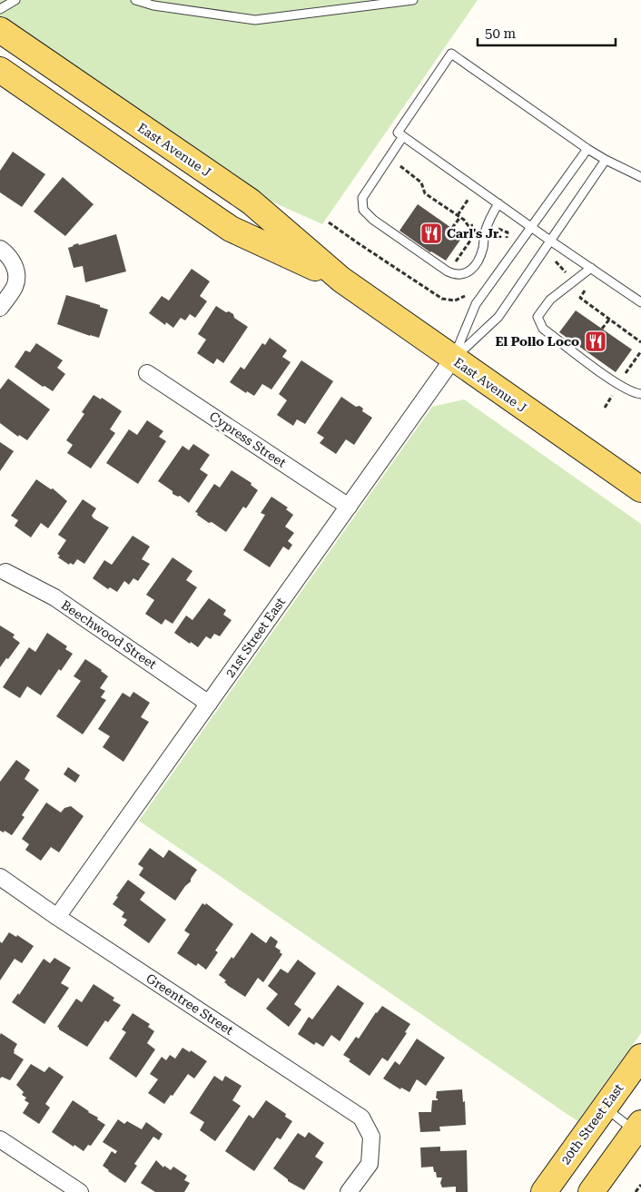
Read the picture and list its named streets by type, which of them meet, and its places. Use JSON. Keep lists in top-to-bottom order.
{
  "streets": {
    "main road": ["East Avenue J", "20th Street East"],
    "street": [
      "Cypress Street",
      "Beechwood Street",
      "21st Street East",
      "Greentree Street"
    ]
  },
  "crossings": [
    ["East Avenue J", "21st Street East"],
    ["Cypress Street", "21st Street East"],
    ["Beechwood Street", "21st Street East"],
    ["21st Street East", "Greentree Street"]
  ],
  "places": {
    "restaurant": ["Carl's Jr.", "El Pollo Loco"]
  },
  "scale_bar": "50 m"
}
